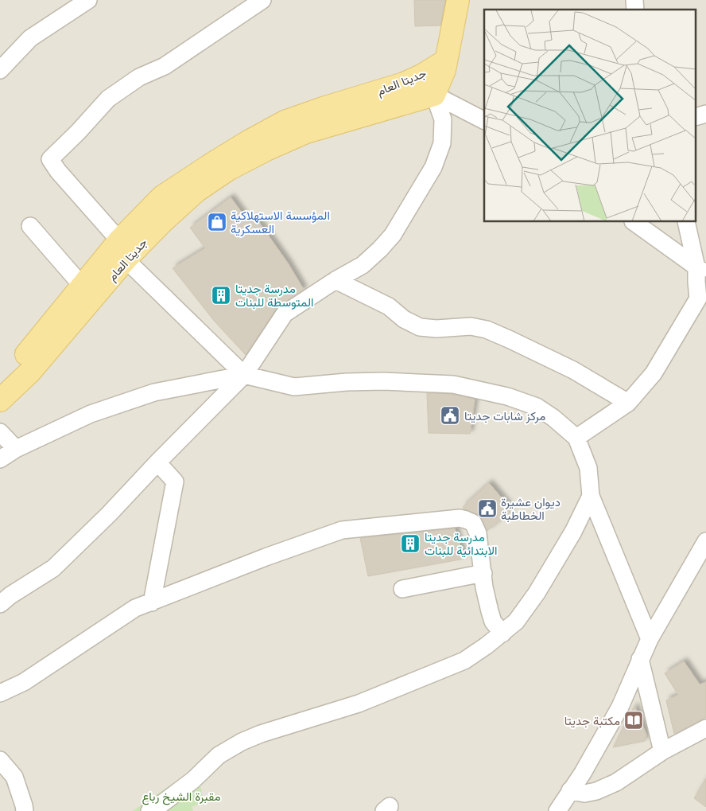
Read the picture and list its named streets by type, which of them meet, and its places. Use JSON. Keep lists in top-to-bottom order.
{
  "streets": {
    "main road": ["جديتا العام"]
  },
  "parks": ["مقبرة الشيخ رباع"],
  "places": {
    "shop": ["المؤسسة الاستهلاكية العسكرية"],
    "building": ["مدرسة جديتا المتوسطة للبنات", "مدرسة جديتا الابتدائية للبنات"],
    "public building": ["مركز شابات جديتا", "ديوان عشيرة الخطاطبة"],
    "library": ["مكتبة جديتا"]
  }
}
